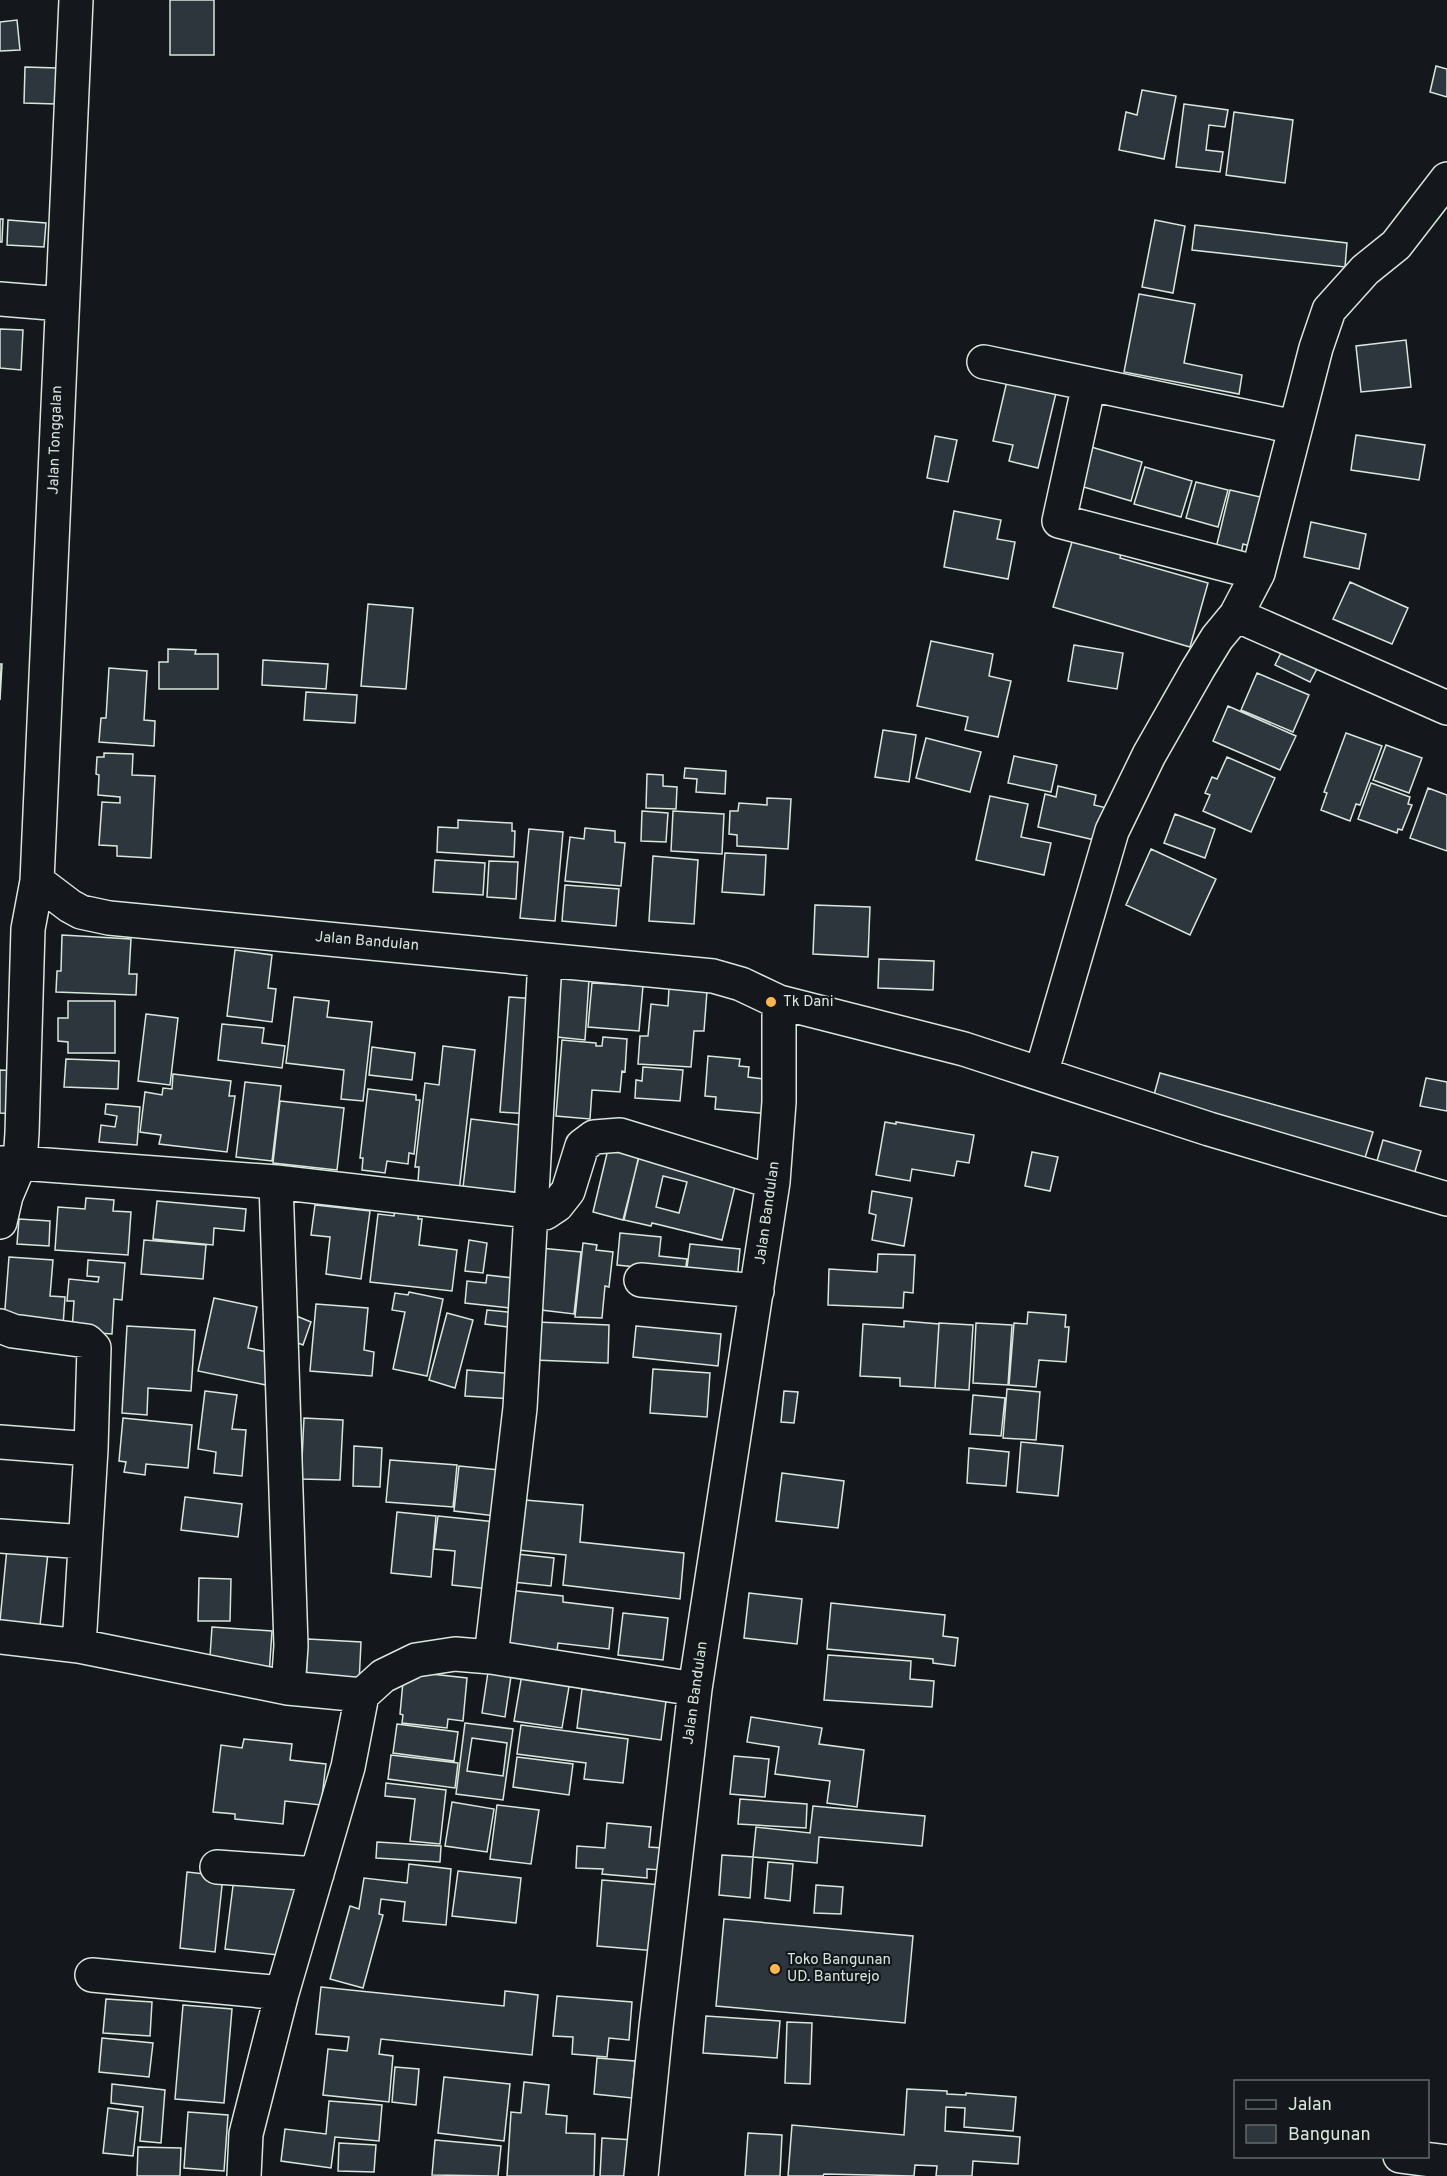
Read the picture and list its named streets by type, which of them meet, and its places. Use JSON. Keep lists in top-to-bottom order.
{
  "streets": {
    "street": ["Jalan Tonggalan", "Jalan Bandulan"]
  },
  "crossings": [
    ["Jalan Tonggalan", "Jalan Bandulan"]
  ],
  "places": ["Tk Dani", "Toko Bangunan UD. Banturejo"],
  "legend": ["Jalan", "Bangunan"]
}
